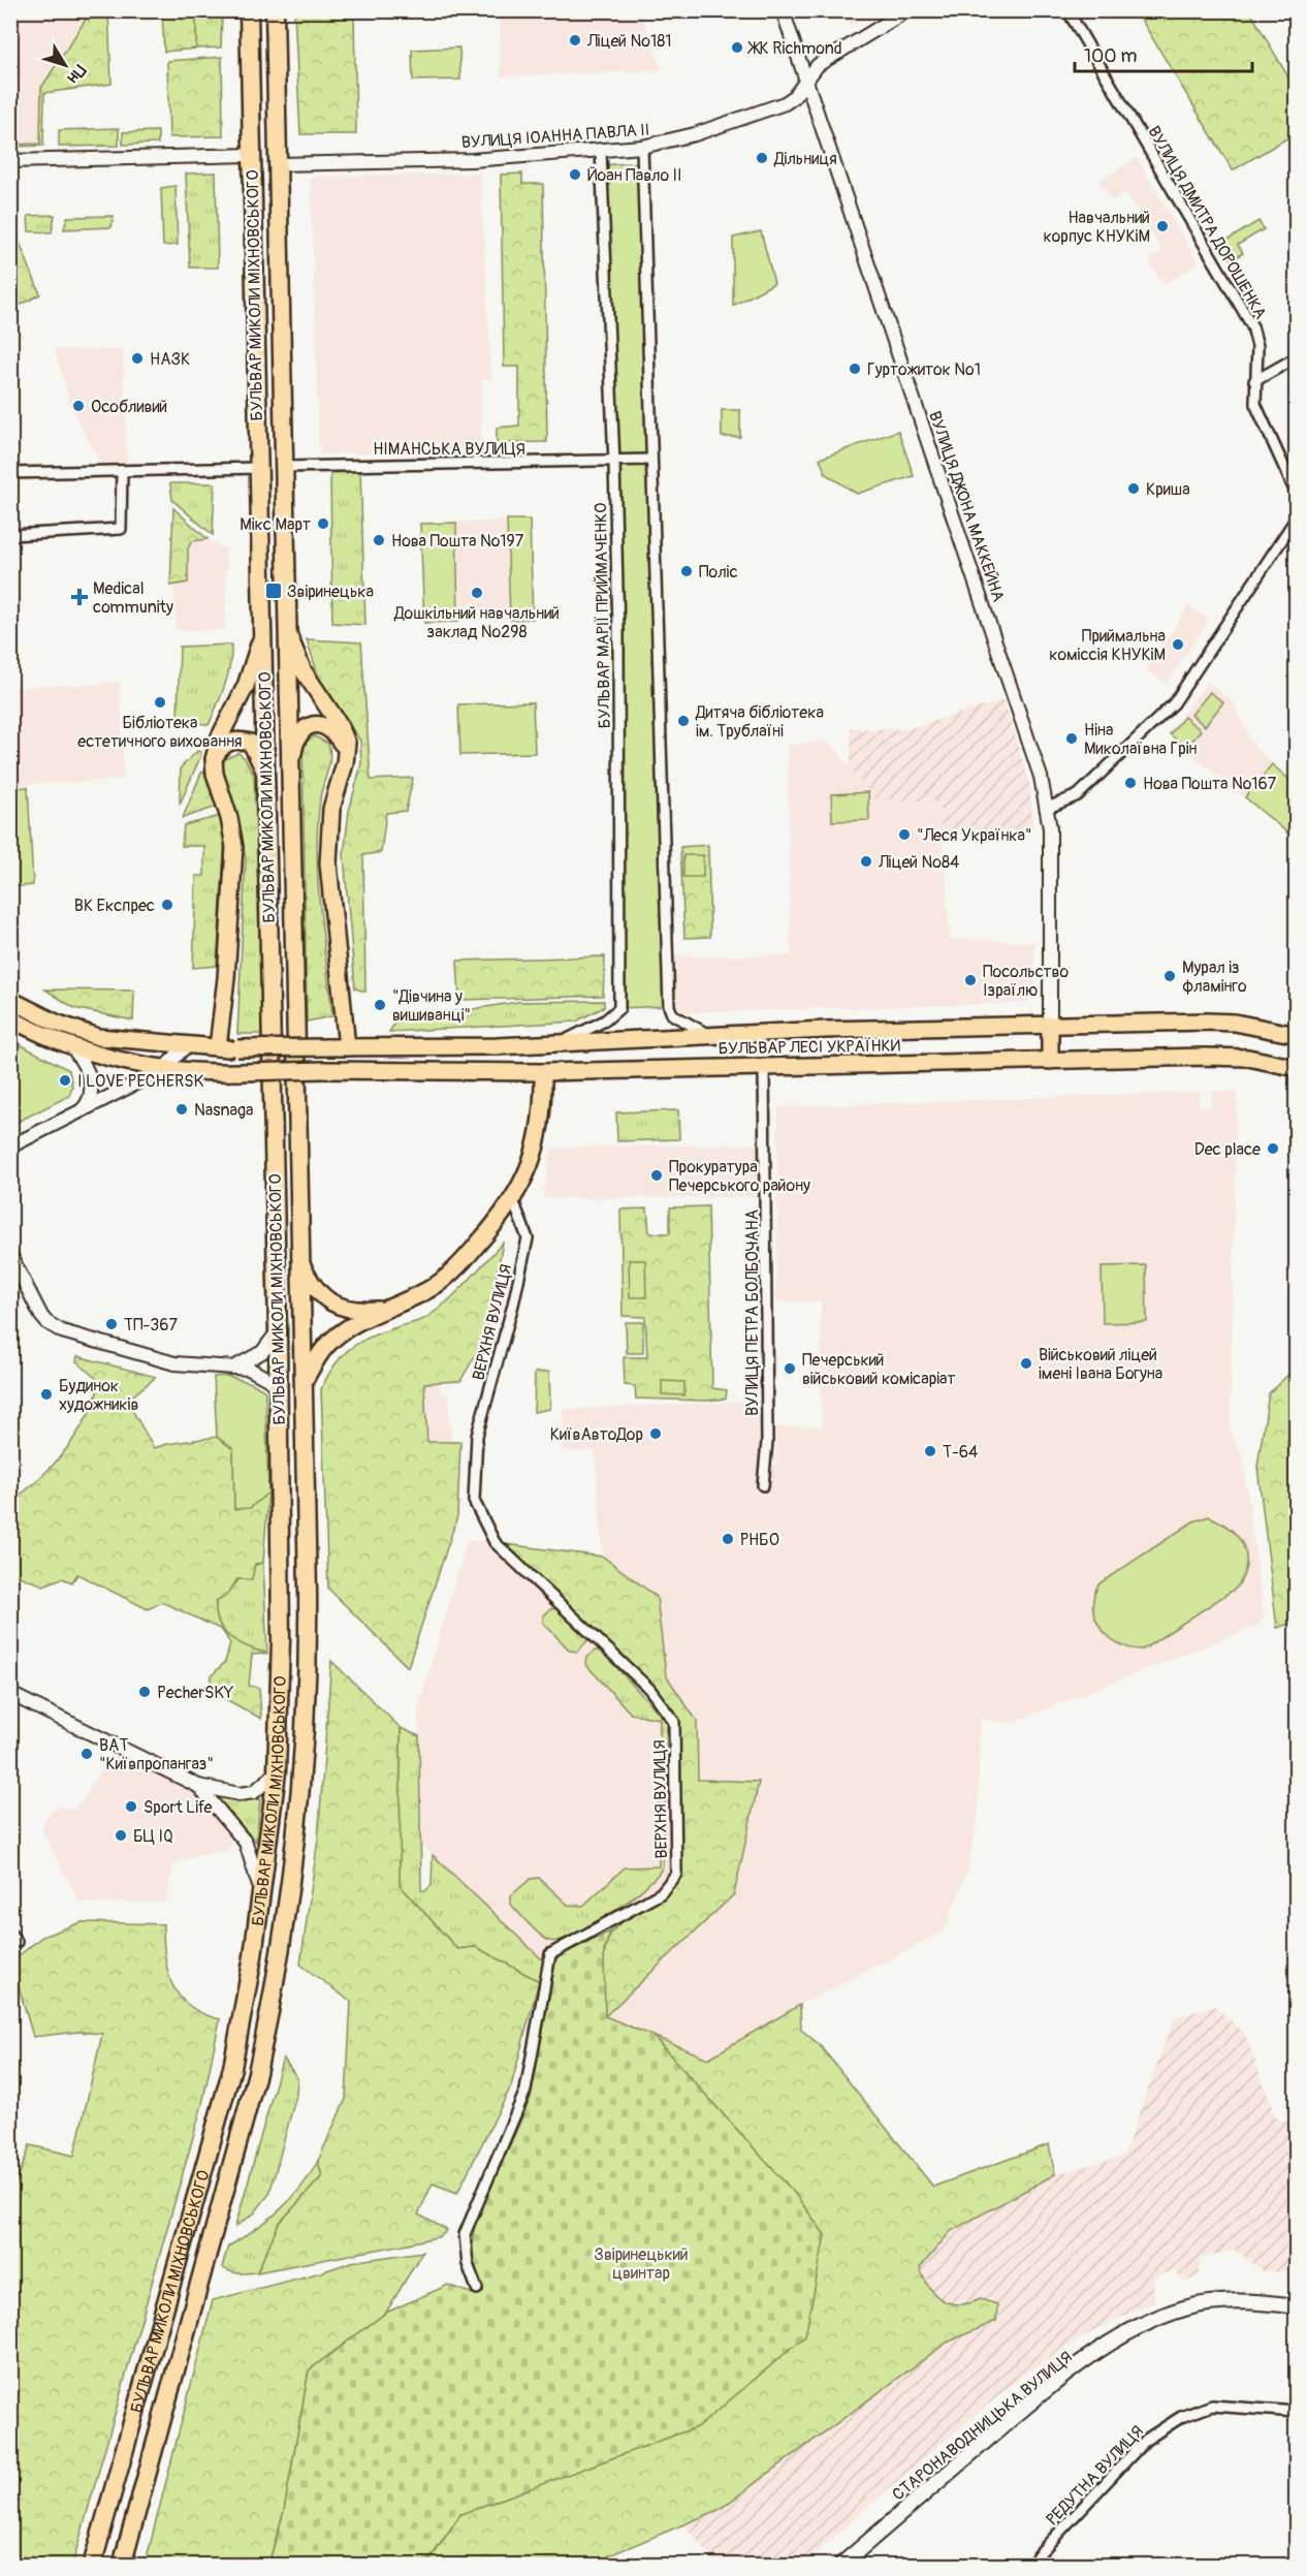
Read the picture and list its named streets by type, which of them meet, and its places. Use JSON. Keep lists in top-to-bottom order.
{
  "streets": {
    "highway": ["БУЛЬВАР МИКОЛИ МІХНОВСЬКОГО"],
    "main road": ["БУЛЬВАР ЛЕСІ УКРАЇНКИ", "СТАРОНАВОДНИЦЬКА ВУЛИЦЯ"],
    "street": [
      "ВУЛИЦЯ ІОАННА ПАВЛА II",
      "ВУЛИЦЯ ДМИТРА ДОРОШЕНКА",
      "НІМАНСЬКА ВУЛИЦЯ",
      "ВУЛИЦЯ ДЖОНА МАККЕЙНА",
      "БУЛЬВАР МАРІЇ ПРИЙМАЧЕНКО",
      "ВУЛИЦЯ ПЕТРА БОЛБОЧАНА",
      "ВЕРХНЯ ВУЛИЦЯ",
      "РЕДУТНА ВУЛИЦЯ"
    ]
  },
  "crossings": [
    ["ВУЛИЦЯ ІОАННА ПАВЛА II", "БУЛЬВАР МИКОЛИ МІХНОВСЬКОГО"],
    ["ВУЛИЦЯ ІОАННА ПАВЛА II", "ВУЛИЦЯ ДЖОНА МАККЕЙНА"],
    ["ВУЛИЦЯ ІОАННА ПАВЛА II", "БУЛЬВАР МАРІЇ ПРИЙМАЧЕНКО"],
    ["БУЛЬВАР МИКОЛИ МІХНОВСЬКОГО", "НІМАНСЬКА ВУЛИЦЯ"],
    ["НІМАНСЬКА ВУЛИЦЯ", "БУЛЬВАР МАРІЇ ПРИЙМАЧЕНКО"],
    ["ВУЛИЦЯ ДЖОНА МАККЕЙНА", "БУЛЬВАР ЛЕСІ УКРАЇНКИ"],
    ["БУЛЬВАР МАРІЇ ПРИЙМАЧЕНКО", "БУЛЬВАР ЛЕСІ УКРАЇНКИ"],
    ["БУЛЬВАР ЛЕСІ УКРАЇНКИ", "ВУЛИЦЯ ПЕТРА БОЛБОЧАНА"]
  ],
  "parks": ["Звіринецький цвинтар"],
  "places": {
    "other": [
      "Ліцей №181",
      "ЖК Richmond",
      "Дільниця",
      "Йоан Павло II",
      "Навчальний корпус КНУКіМ",
      "НАЗК",
      "Гуртожиток №1",
      "Особливий",
      "Криша",
      "Мікс Март",
      "Нова Пошта №197",
      "Поліс",
      "Дошкільний навчальний заклад №298",
      "Приймальна коміссія КНУКіМ",
      "Бібліотека естетичного виховання",
      "Дитяча бібліотека ім. Трублаїні",
      "Ніна Миколаївна Грін",
      "Нова Пошта №167",
      "\"Леся Українка\"",
      "Ліцей №84",
      "ВК Експрес",
      "Мурал із фламінго",
      "Посольство Ізраїлю",
      "\"Дівчина у вишиванці\"",
      "I LOVE PECHERSK",
      "Nasnaga",
      "Dec place",
      "Прокуратура Печерського району",
      "ТП-367",
      "Військовий ліцей імені Івана Богуна",
      "Печерський військовий комісаріат",
      "Будинок художників",
      "КиївАвтоДор",
      "Т-64",
      "РНБО",
      "PecherSKY",
      "ВАТ \"Київпропангаз\"",
      "Sport Life",
      "БЦ IQ"
    ],
    "transit": ["Звіринецька"],
    "health": ["Medical community"]
  },
  "scale_bar": "100 m",
  "north": "bottom right"
}
